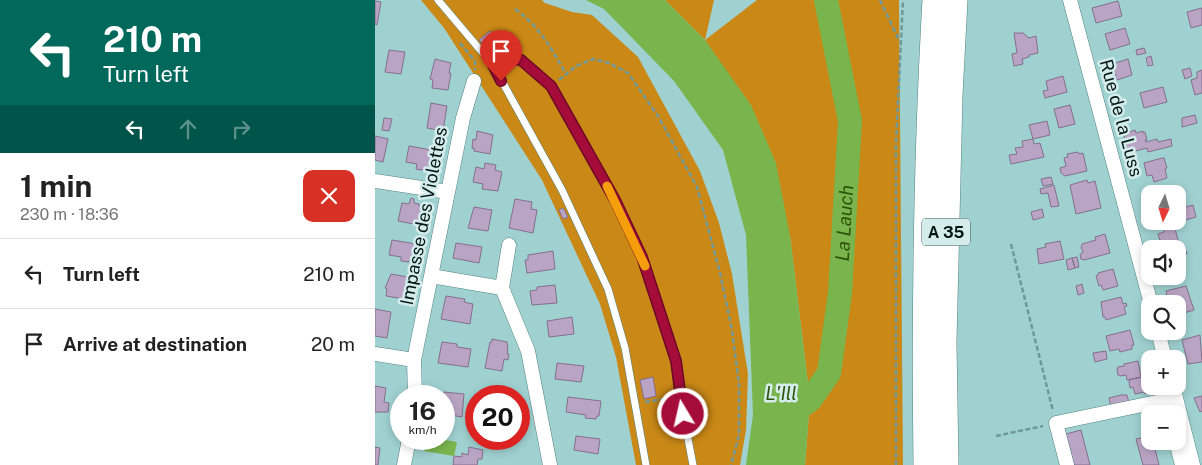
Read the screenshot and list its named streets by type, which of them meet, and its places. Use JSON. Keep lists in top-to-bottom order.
{
  "streets": {
    "highway": ["A 35"],
    "street": ["Rue de la Luss", "Impasse des Violettes"]
  },
  "water": ["La Lauch", "L'Ill"],
  "north": "bottom",
  "page": {
    "turn": ["210 m", "Turn left"],
    "heading": ["1 min", "230 m · 18:36"],
    "map_buttons": ["+", "−"],
    "list": [
      {
        "name": "Turn left",
        "value": "210 m"
      },
      {
        "name": "Arrive at destination",
        "value": "20 m"
      }
    ],
    "speed": "16 km/h",
    "limit": "20"
  }
}
